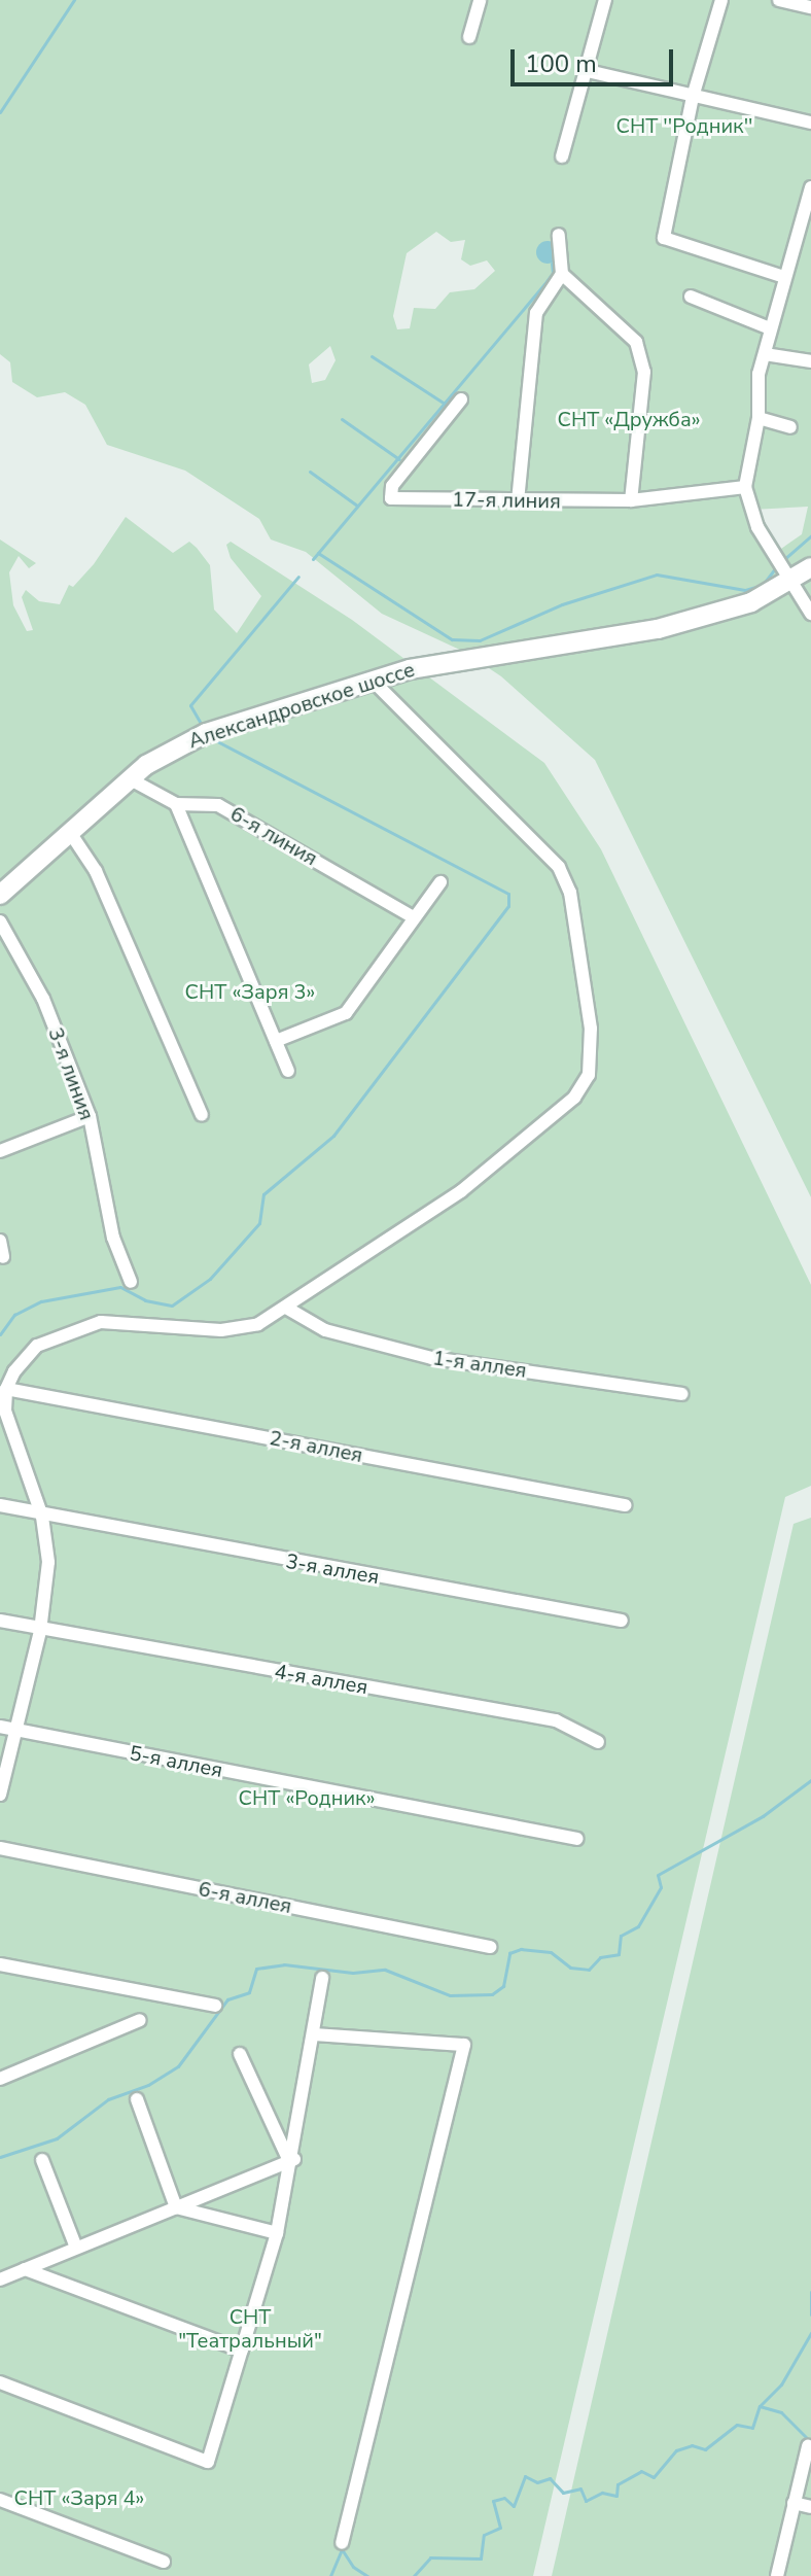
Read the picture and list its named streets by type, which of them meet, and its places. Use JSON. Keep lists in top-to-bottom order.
{
  "streets": {
    "street": [
      "17-я линия",
      "Александровское шоссе",
      "6-я линия",
      "3-я линия",
      "1-я аллея",
      "2-я аллея",
      "3-я аллея",
      "4-я аллея",
      "5-я аллея",
      "6-я аллея"
    ]
  },
  "crossings": [
    ["Александровское шоссе", "6-я линия"]
  ],
  "parks": [
    "СНТ ''Родник''",
    "СНТ «Дружба»",
    "СНТ «Заря 3»",
    "СНТ «Родник»",
    "СНТ \"Театральный\"",
    "СНТ «Заря 4»"
  ],
  "scale_bar": "100 m"
}
